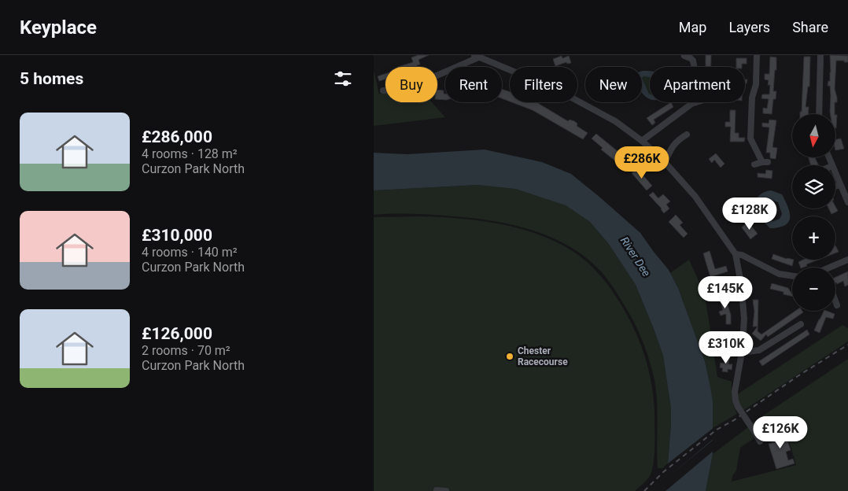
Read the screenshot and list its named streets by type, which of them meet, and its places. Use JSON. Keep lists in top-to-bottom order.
{
  "water": ["River Dee"],
  "places": ["Chester Racecourse"],
  "north": "bottom",
  "page": {
    "header": "Keyplace",
    "nav": ["Map", "Layers", "Share"],
    "heading": "5 homes",
    "chip": [
      "Buy",
      "Rent",
      "Filters",
      "New",
      "Apartment"
    ],
    "list": [
      {
        "name": "£286,000",
        "note": "4 rooms · 128 m² · Curzon Park North"
      },
      {
        "name": "£310,000",
        "note": "4 rooms · 140 m² · Curzon Park North"
      },
      {
        "name": "£126,000",
        "note": "2 rooms · 70 m² · Curzon Park North"
      }
    ],
    "map_buttons": ["+", "−"],
    "price": [
      "£286K",
      "£128K",
      "£145K",
      "£310K",
      "£126K"
    ]
  }
}
